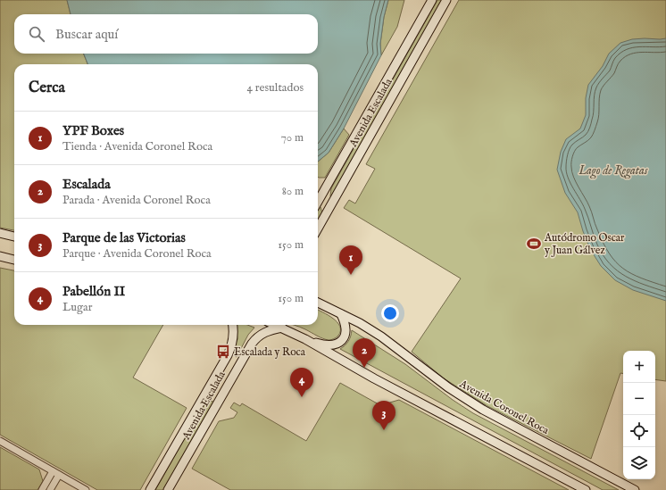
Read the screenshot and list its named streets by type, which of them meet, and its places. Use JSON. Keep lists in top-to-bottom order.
{
  "streets": {
    "main road": ["Avenida Escalada", "Avenida Coronel Roca"]
  },
  "water": ["Lago de Regatas"],
  "places": {
    "sports": ["Autódromo Oscar y Juan Gálvez"],
    "bus stop": ["Escalada y Roca"]
  },
  "page": {
    "search": "Buscar aquí",
    "heading": ["Cerca", "4 resultados"],
    "list": [
      {
        "mark": "1",
        "name": "YPF Boxes",
        "note": "Tienda · Avenida Coronel Roca",
        "value": "70 m"
      },
      {
        "mark": "2",
        "name": "Escalada",
        "note": "Parada · Avenida Coronel Roca",
        "value": "80 m"
      },
      {
        "mark": "3",
        "name": "Parque de las Victorias",
        "note": "Parque · Avenida Coronel Roca",
        "value": "150 m"
      },
      {
        "mark": "4",
        "name": "Pabellón II",
        "note": "Lugar",
        "value": "150 m"
      }
    ],
    "pins": [
      "1",
      "2",
      "4",
      "3"
    ],
    "map_buttons": ["+", "−"]
  }
}
